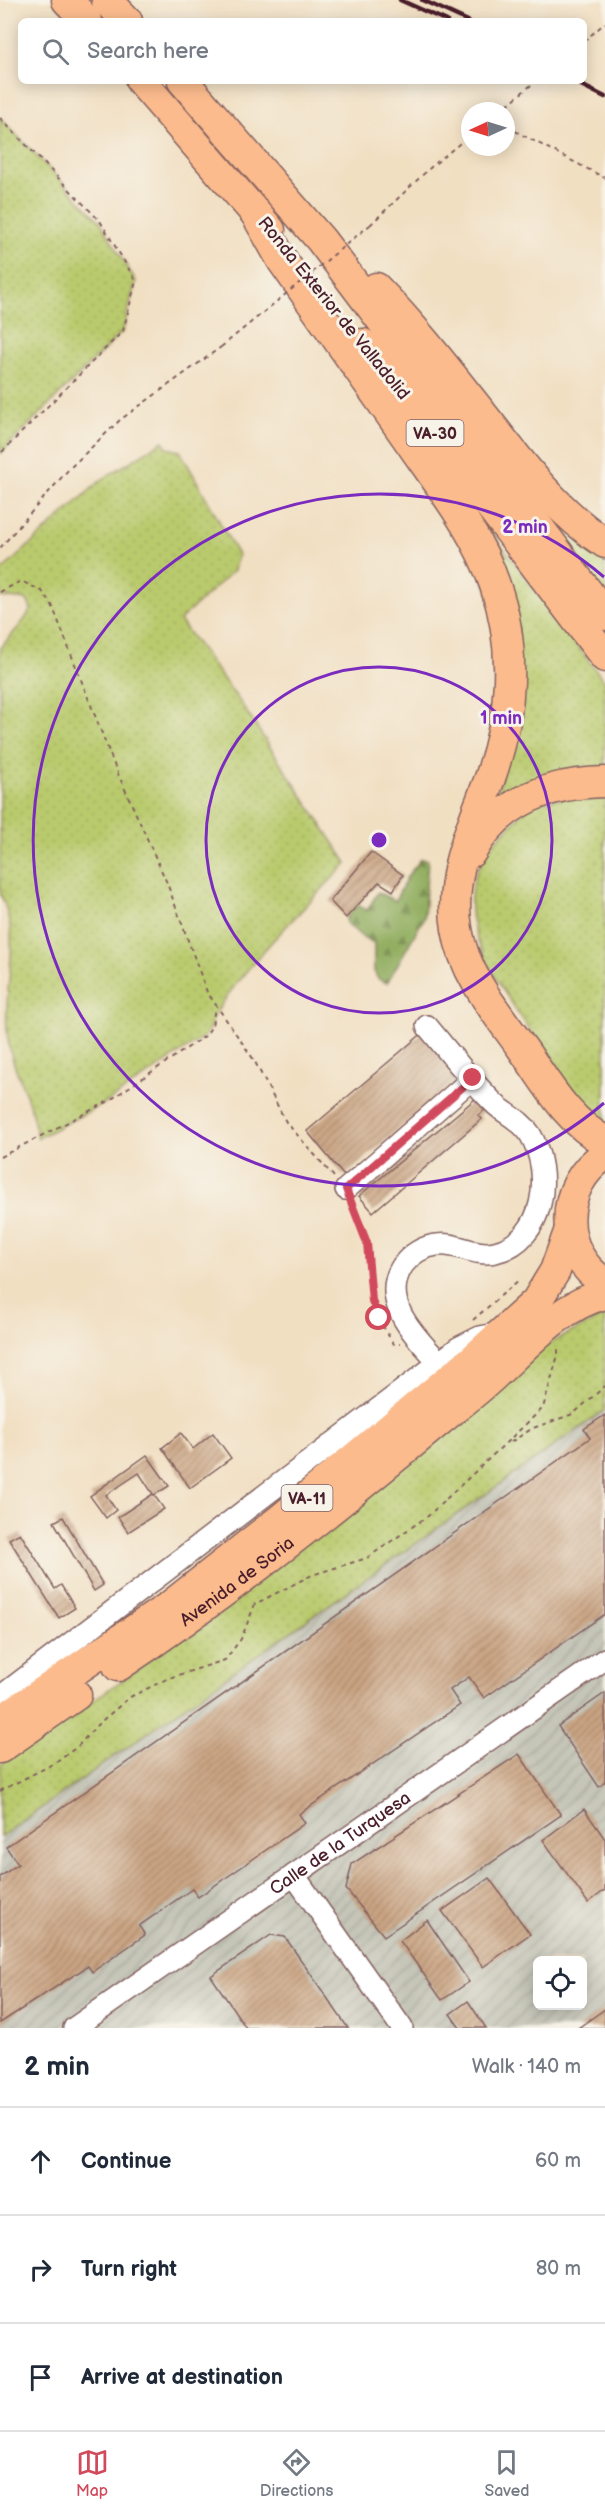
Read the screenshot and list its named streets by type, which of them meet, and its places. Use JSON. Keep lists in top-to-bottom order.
{
  "streets": {
    "highway": [
      "Ronda Exterior de Valladolid",
      "VA-30",
      "VA-11",
      "Avenida de Soria"
    ],
    "street": ["Calle de la Turquesa"]
  },
  "crossings": [
    ["VA-11", "Avenida de Soria"]
  ],
  "north": "left",
  "page": {
    "search": "Search here",
    "heading": ["2 min", "Walk · 140 m"],
    "list": [
      ["Continue", "60 m"],
      ["Turn right", "80 m"],
      "Arrive at destination"
    ],
    "nav": ["Map", "Directions", "Saved"]
  },
  "rings": ["2 min", "1 min"]
}
